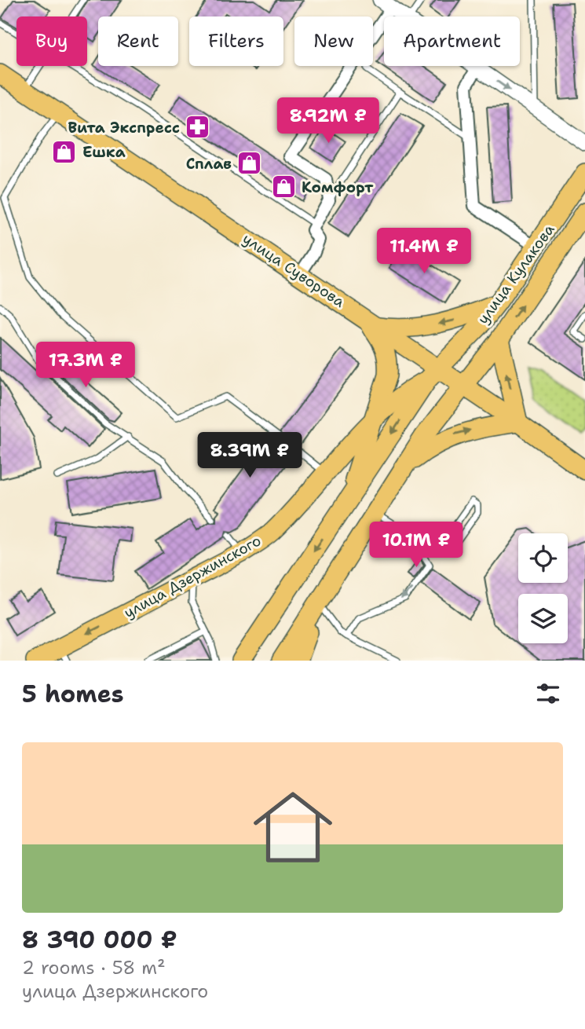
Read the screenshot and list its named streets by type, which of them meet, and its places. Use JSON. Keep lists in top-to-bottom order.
{
  "streets": {
    "main road": ["улица Суворова", "улица Кулакова", "улица Дзержинского"]
  },
  "crossings": [
    ["улица Суворова", "улица Кулакова"],
    ["улица Суворова", "улица Дзержинского"],
    ["улица Кулакова", "улица Дзержинского"]
  ],
  "places": {
    "pharmacy": ["Вита Экспресс"],
    "shop": ["Ешка", "Сплав", "Комфорт"]
  },
  "page": {
    "chip": [
      "Buy",
      "Rent",
      "Filters",
      "New",
      "Apartment"
    ],
    "price": [
      "8.92M ₽",
      "11.4M ₽",
      "17.3M ₽",
      "8.39M ₽",
      "10.1M ₽"
    ],
    "heading": "5 homes",
    "list": [
      {
        "name": "8 390 000 ₽",
        "note": "2 rooms · 58 m² · улица Дзержинского"
      }
    ]
  }
}
